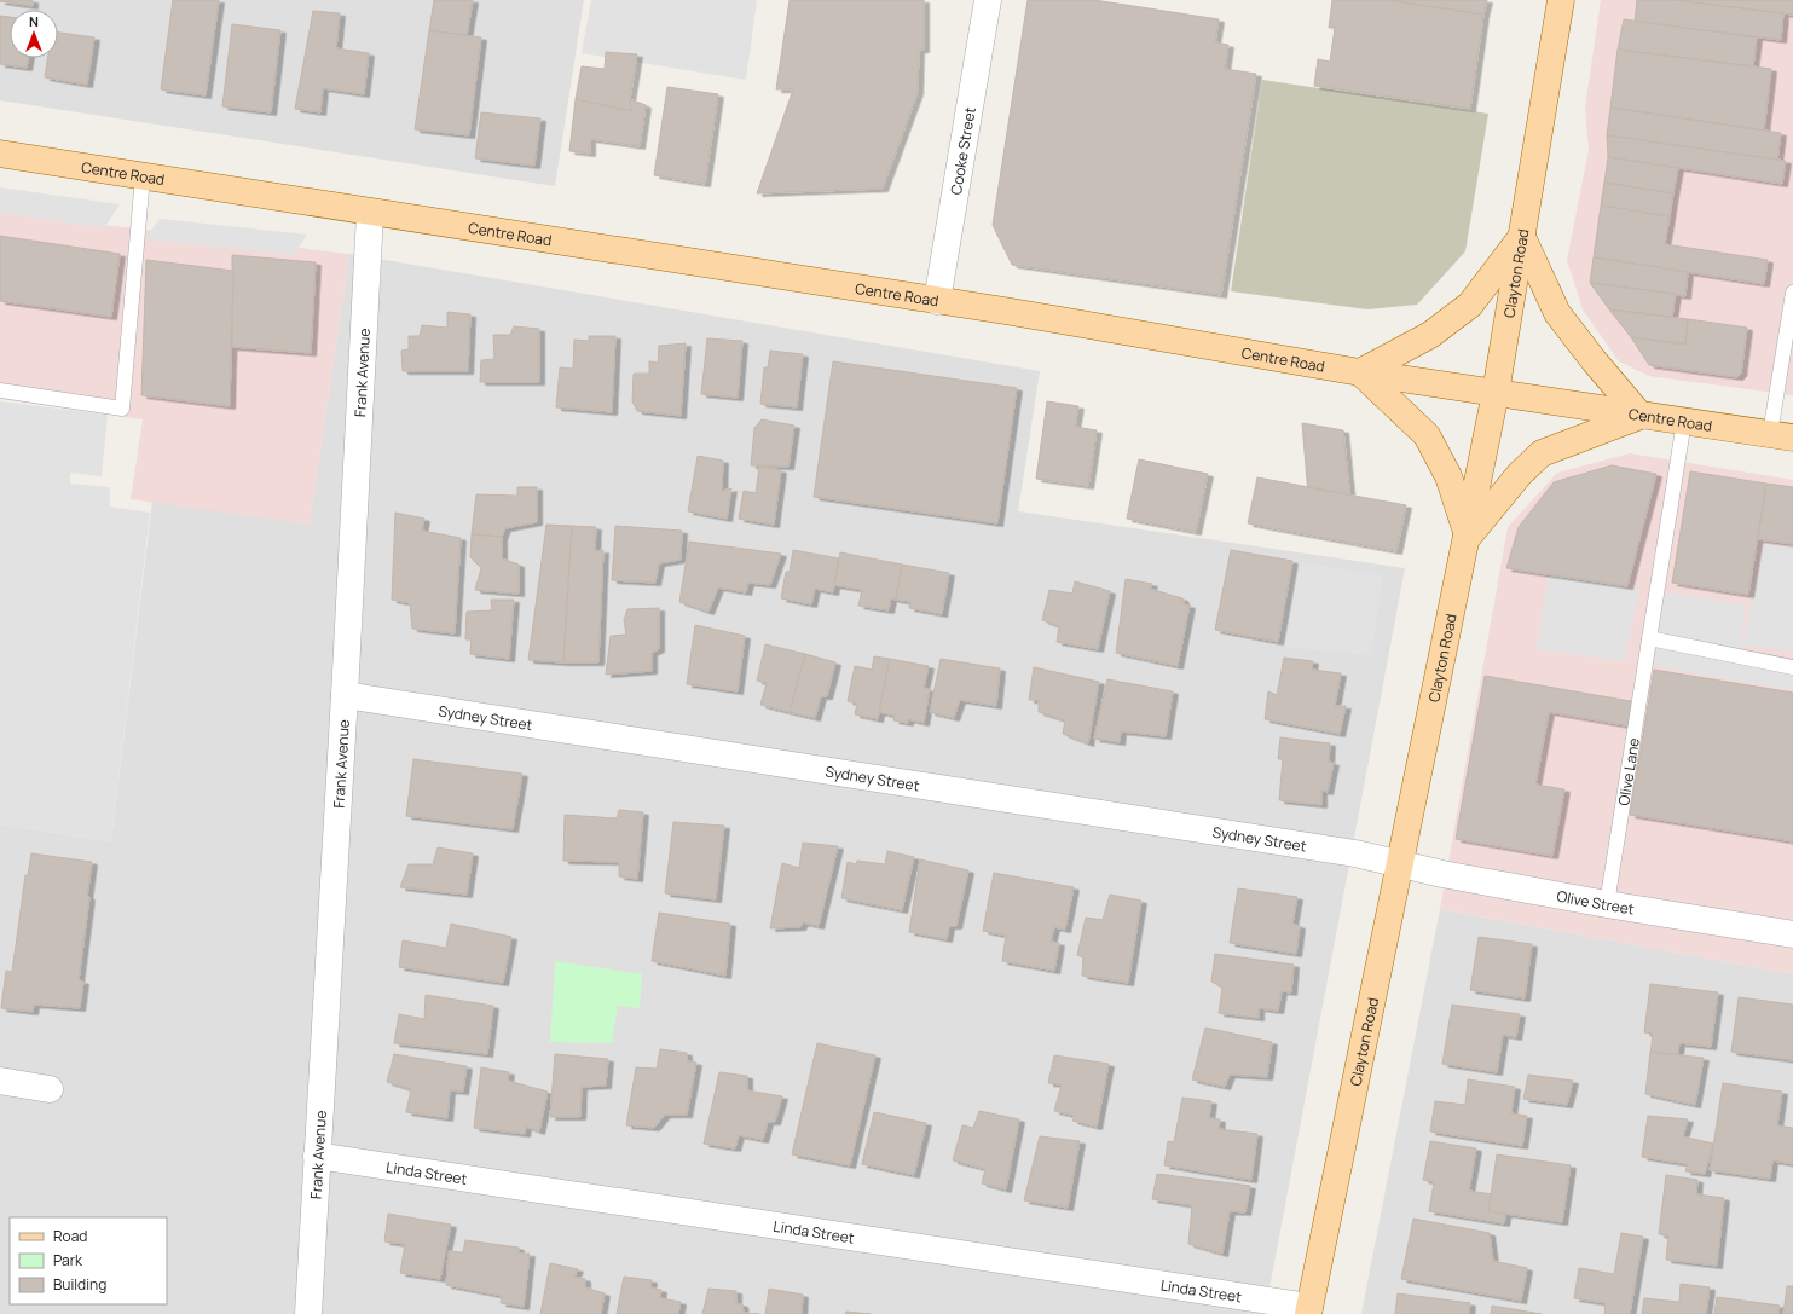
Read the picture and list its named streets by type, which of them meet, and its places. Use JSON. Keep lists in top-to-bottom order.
{
  "streets": {
    "main road": ["Centre Road", "Clayton Road"],
    "street": [
      "Cooke Street",
      "Frank Avenue",
      "Sydney Street",
      "Olive Street",
      "Linda Street"
    ],
    "lane": ["Olive Lane"]
  },
  "crossings": [
    ["Cooke Street", "Centre Road"],
    ["Centre Road", "Clayton Road"],
    ["Centre Road", "Frank Avenue"],
    ["Centre Road", "Olive Lane"],
    ["Clayton Road", "Sydney Street"],
    ["Clayton Road", "Olive Street"],
    ["Clayton Road", "Linda Street"],
    ["Frank Avenue", "Sydney Street"],
    ["Frank Avenue", "Linda Street"],
    ["Sydney Street", "Olive Street"],
    ["Olive Lane", "Olive Street"]
  ],
  "legend": ["Road", "Park", "Building"],
  "north": "top"
}
